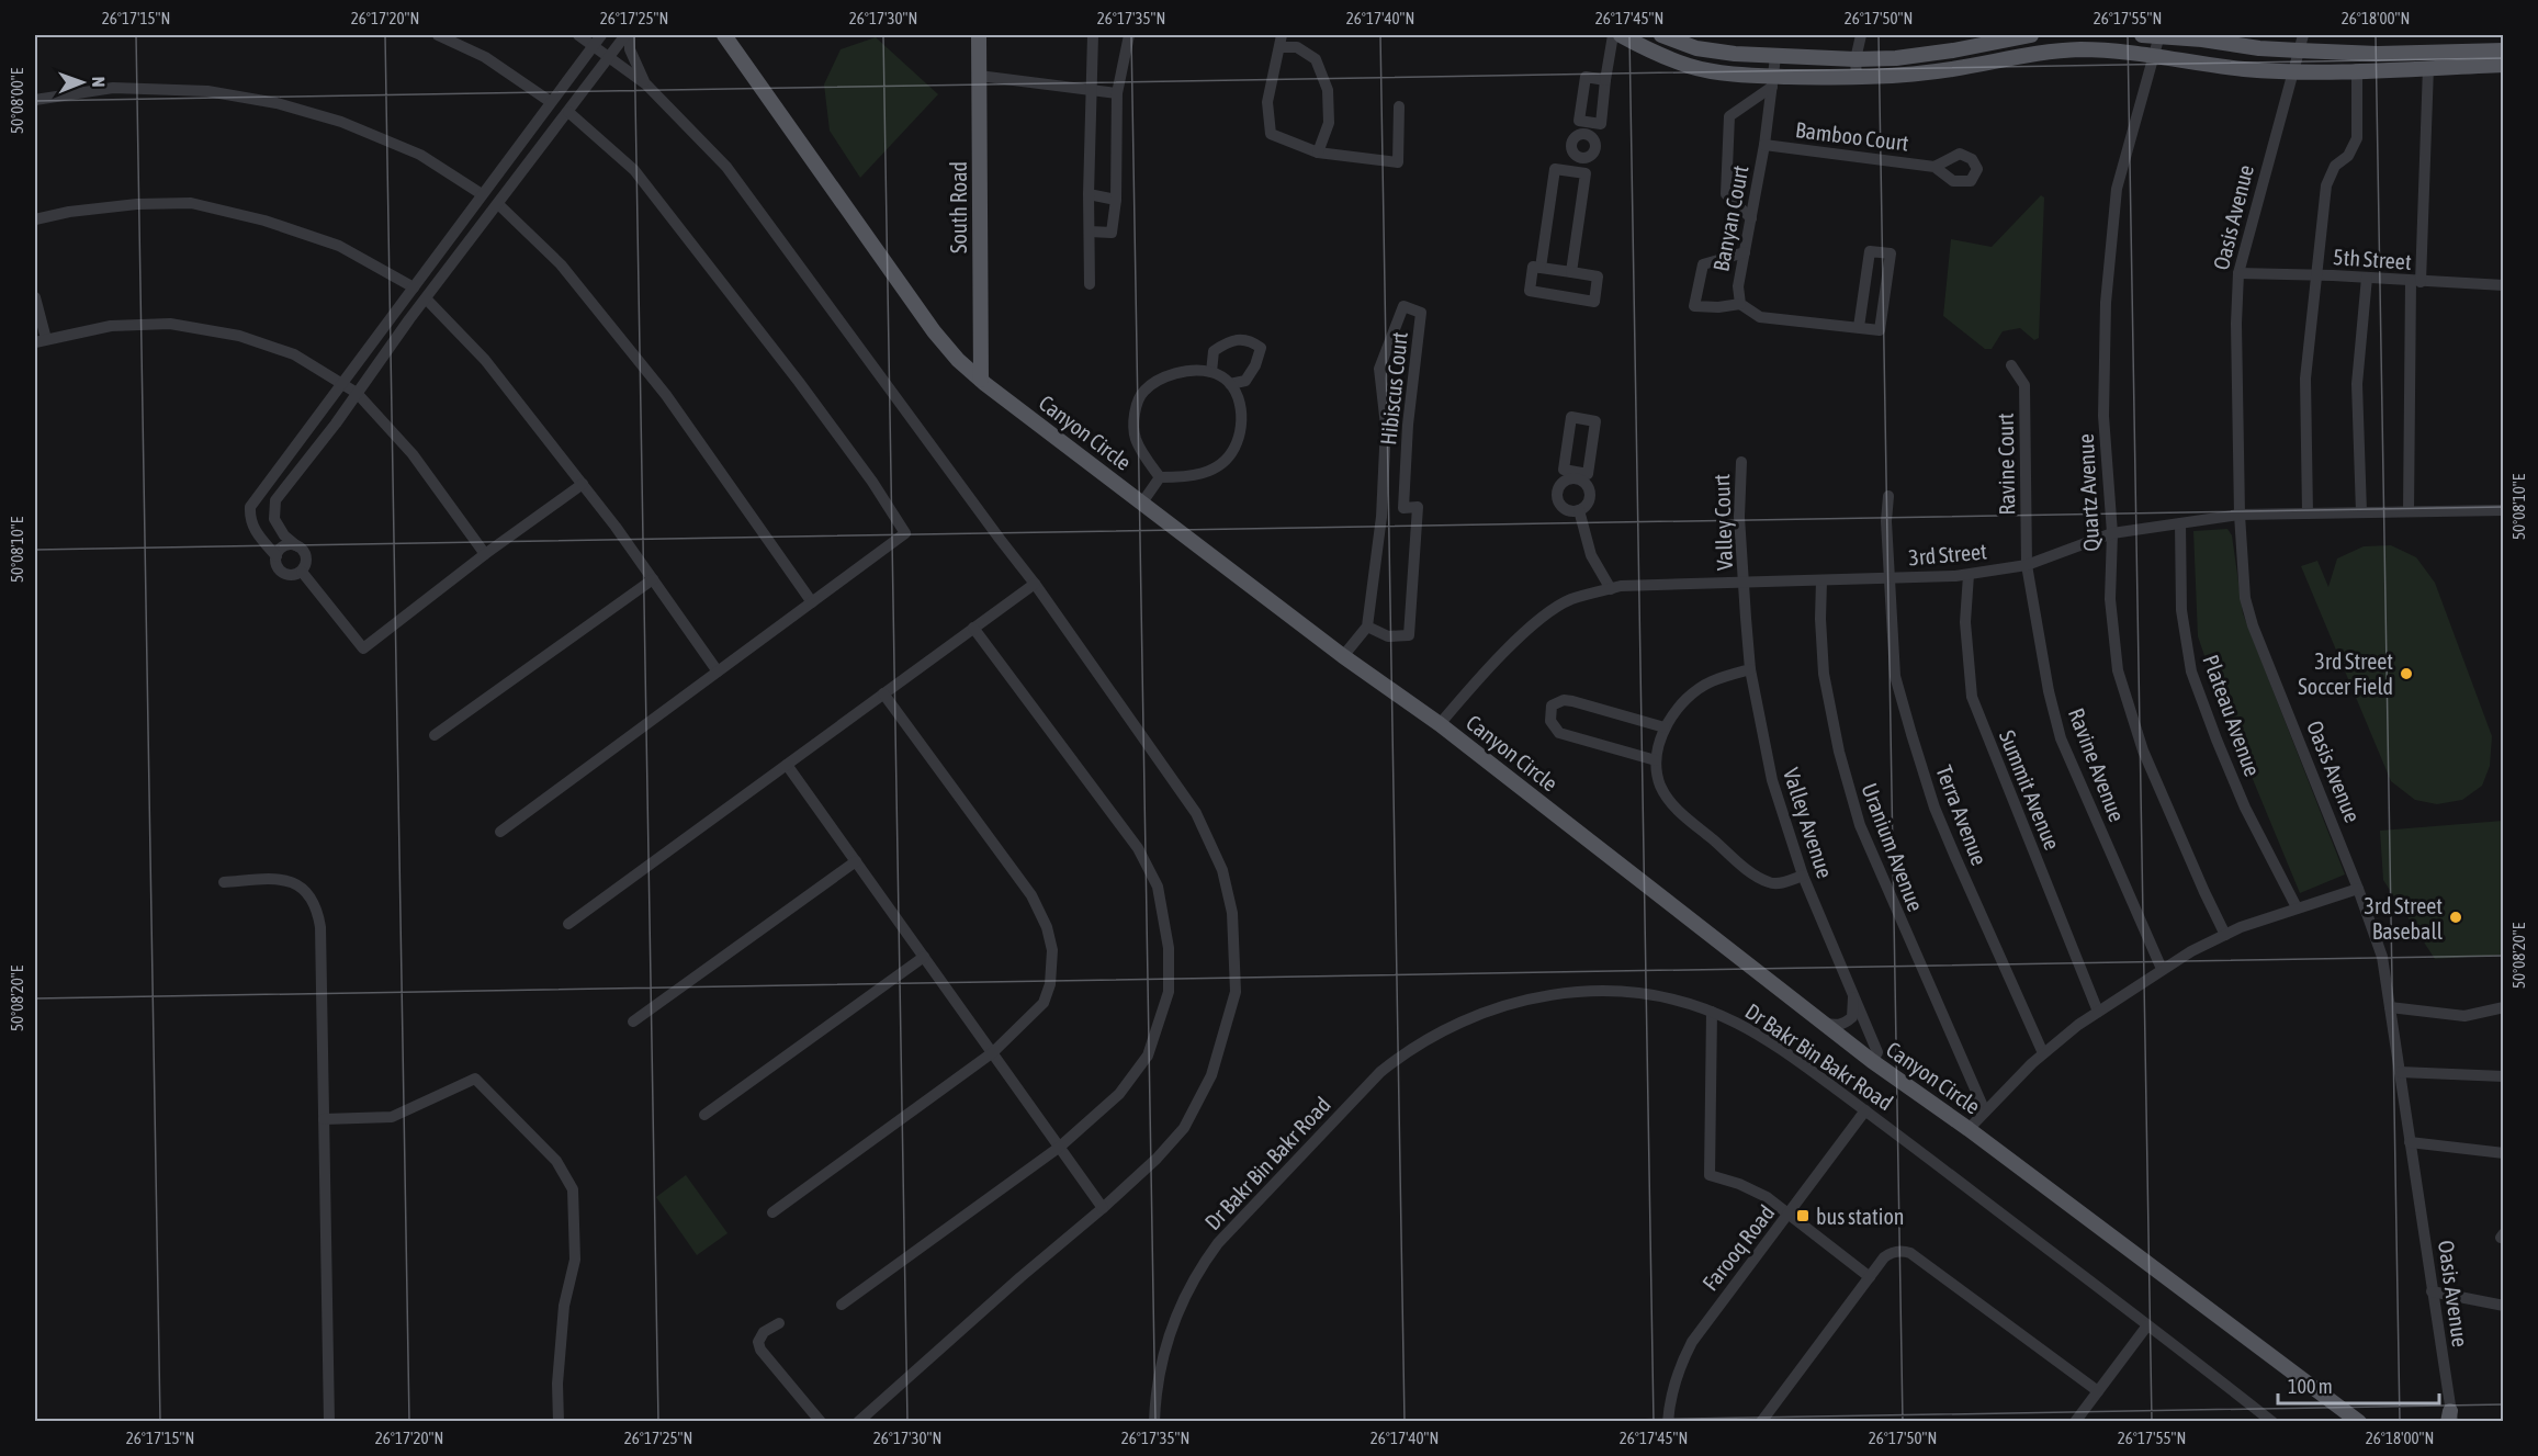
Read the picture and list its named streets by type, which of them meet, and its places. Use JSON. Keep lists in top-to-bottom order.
{
  "streets": {
    "main road": ["South Road", "Canyon Circle"],
    "street": [
      "Bamboo Court",
      "Oasis Avenue",
      "Banyan Court",
      "5th Street",
      "Hibiscus Court",
      "Ravine Court",
      "Quartz Avenue",
      "Valley Court",
      "3rd Street",
      "Plateau Avenue",
      "Ravine Avenue",
      "Summit Avenue",
      "Terra Avenue",
      "Valley Avenue",
      "Uranium Avenue",
      "Dr Bakr Bin Bakr Road",
      "Farooq Road"
    ]
  },
  "crossings": [
    ["Bamboo Court", "Banyan Court"],
    ["South Road", "Canyon Circle"],
    ["Oasis Avenue", "5th Street"],
    ["Oasis Avenue", "3rd Street"],
    ["Canyon Circle", "3rd Street"],
    ["Canyon Circle", "Valley Avenue"],
    ["Ravine Court", "3rd Street"],
    ["Ravine Court", "Ravine Avenue"],
    ["Quartz Avenue", "3rd Street"],
    ["Valley Court", "3rd Street"],
    ["Valley Court", "Valley Avenue"],
    ["3rd Street", "Plateau Avenue"],
    ["3rd Street", "Ravine Avenue"],
    ["3rd Street", "Summit Avenue"],
    ["3rd Street", "Terra Avenue"],
    ["3rd Street", "Valley Avenue"],
    ["3rd Street", "Uranium Avenue"],
    ["Dr Bakr Bin Bakr Road", "Farooq Road"]
  ],
  "places": {
    "other": ["3rd Street Soccer Field", "3rd Street Baseball"],
    "transit": ["bus station"]
  },
  "scale_bar": "100 m",
  "north": "right",
  "coordinates": [
    "26°17'15\"N",
    "26°17'20\"N",
    "26°17'25\"N",
    "26°17'30\"N",
    "26°17'35\"N",
    "26°17'40\"N",
    "26°17'45\"N",
    "26°17'50\"N",
    "26°17'55\"N",
    "26°18'00\"N",
    "50°08'00\"E",
    "50°08'10\"E",
    "50°08'20\"E"
  ]
}
